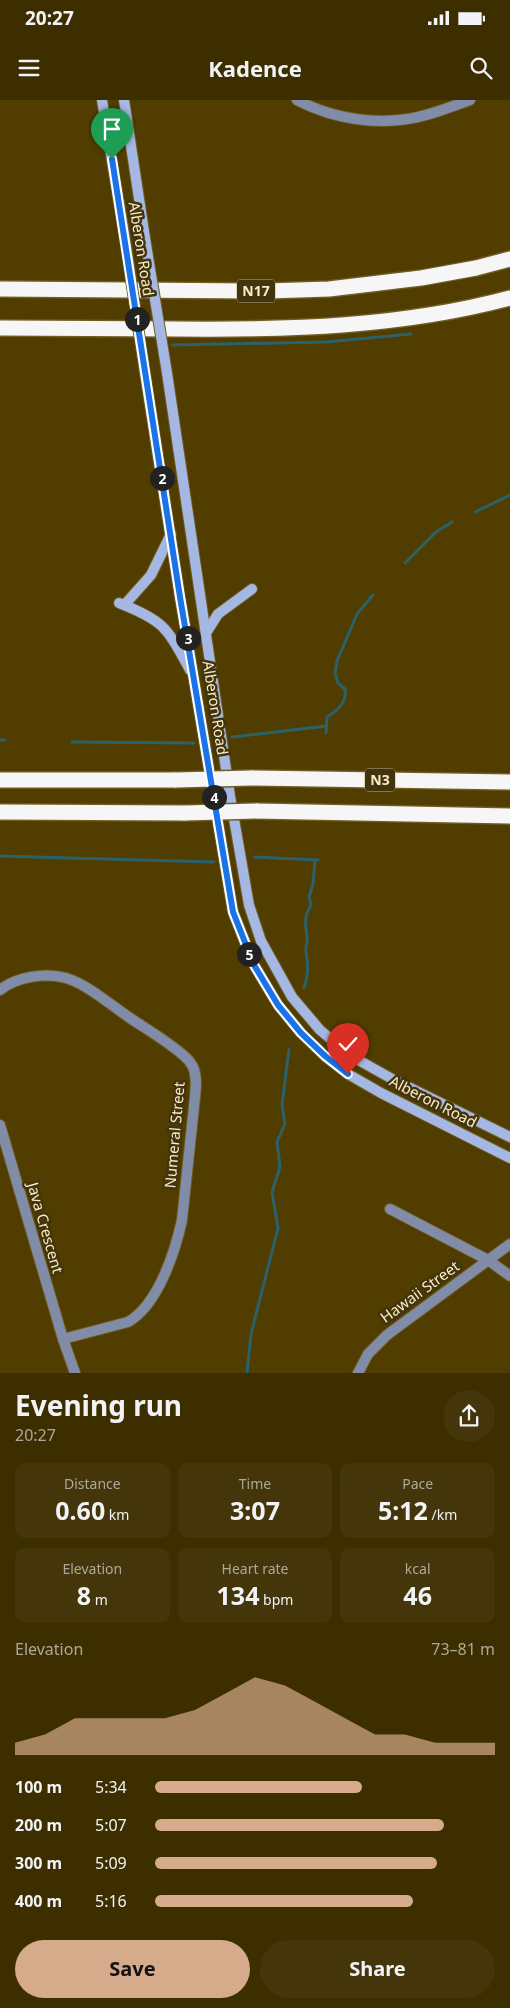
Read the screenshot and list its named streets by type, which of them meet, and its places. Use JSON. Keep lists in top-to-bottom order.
{
  "streets": {
    "highway": ["N17", "N3"],
    "main road": ["Alberon Road"],
    "street": ["Numeral Street", "Java Crescent", "Hawaii Street"]
  },
  "crossings": [
    ["Numeral Street", "Java Crescent"]
  ],
  "page": {
    "status": "20:27",
    "header": "Kadence",
    "pins": [
      "1",
      "2",
      "3",
      "4",
      "5"
    ],
    "heading": ["Evening run", "20:27"],
    "stats": [
      ["Distance", "0.60 km"],
      ["Time", "3:07"],
      ["Pace", "5:12 /km"],
      ["Elevation", "8 m"],
      ["Heart rate", "134 bpm"],
      ["kcal", "46"]
    ],
    "chart": ["Elevation", "73–81 m"],
    "list": [
      {
        "name": "100 m",
        "note": "5:34"
      },
      {
        "name": "200 m",
        "note": "5:07"
      },
      {
        "name": "300 m",
        "note": "5:09"
      },
      {
        "name": "400 m",
        "note": "5:16"
      }
    ],
    "buttons": ["Save", "Share"]
  }
}
